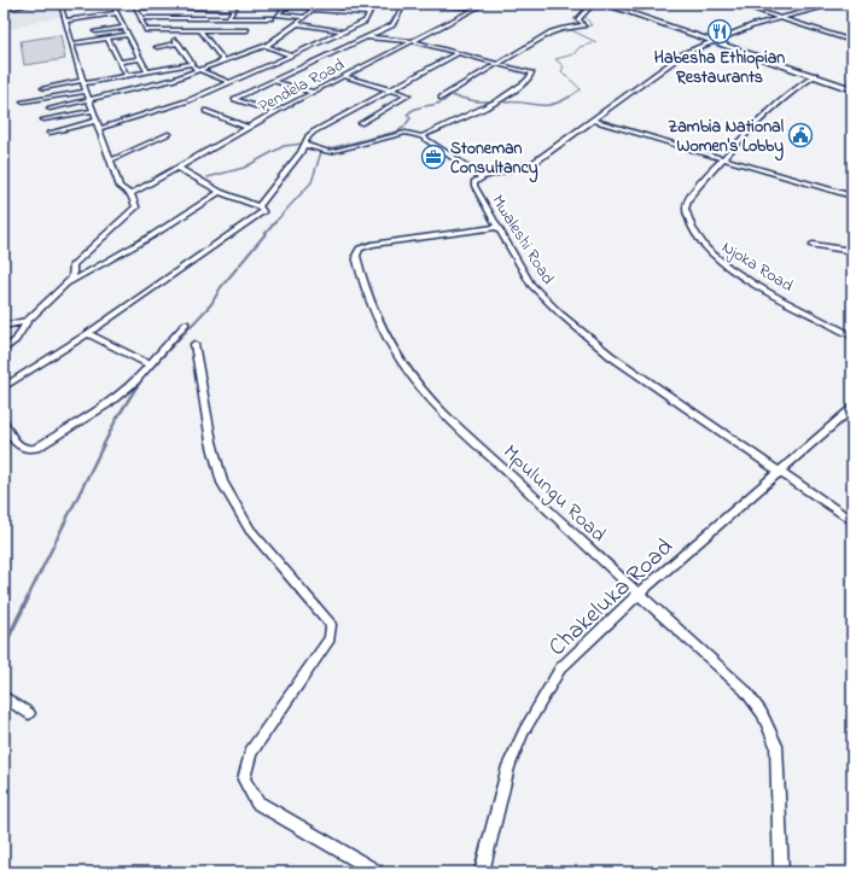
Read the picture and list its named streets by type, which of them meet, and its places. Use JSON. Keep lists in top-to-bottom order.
{
  "streets": {
    "street": [
      "Pendela Road",
      "Mwaleshi Road",
      "Njoka Road",
      "Mpulungu Road",
      "Chakeluka Road"
    ]
  },
  "crossings": [
    ["Mwaleshi Road", "Mpulungu Road"],
    ["Mwaleshi Road", "Chakeluka Road"],
    ["Mpulungu Road", "Chakeluka Road"]
  ],
  "places": {
    "restaurant": ["Habesha Ethiopian Restaurants"],
    "public building": ["Zambia National Women's Lobby"],
    "office": ["Stoneman Consultancy"]
  }
}
